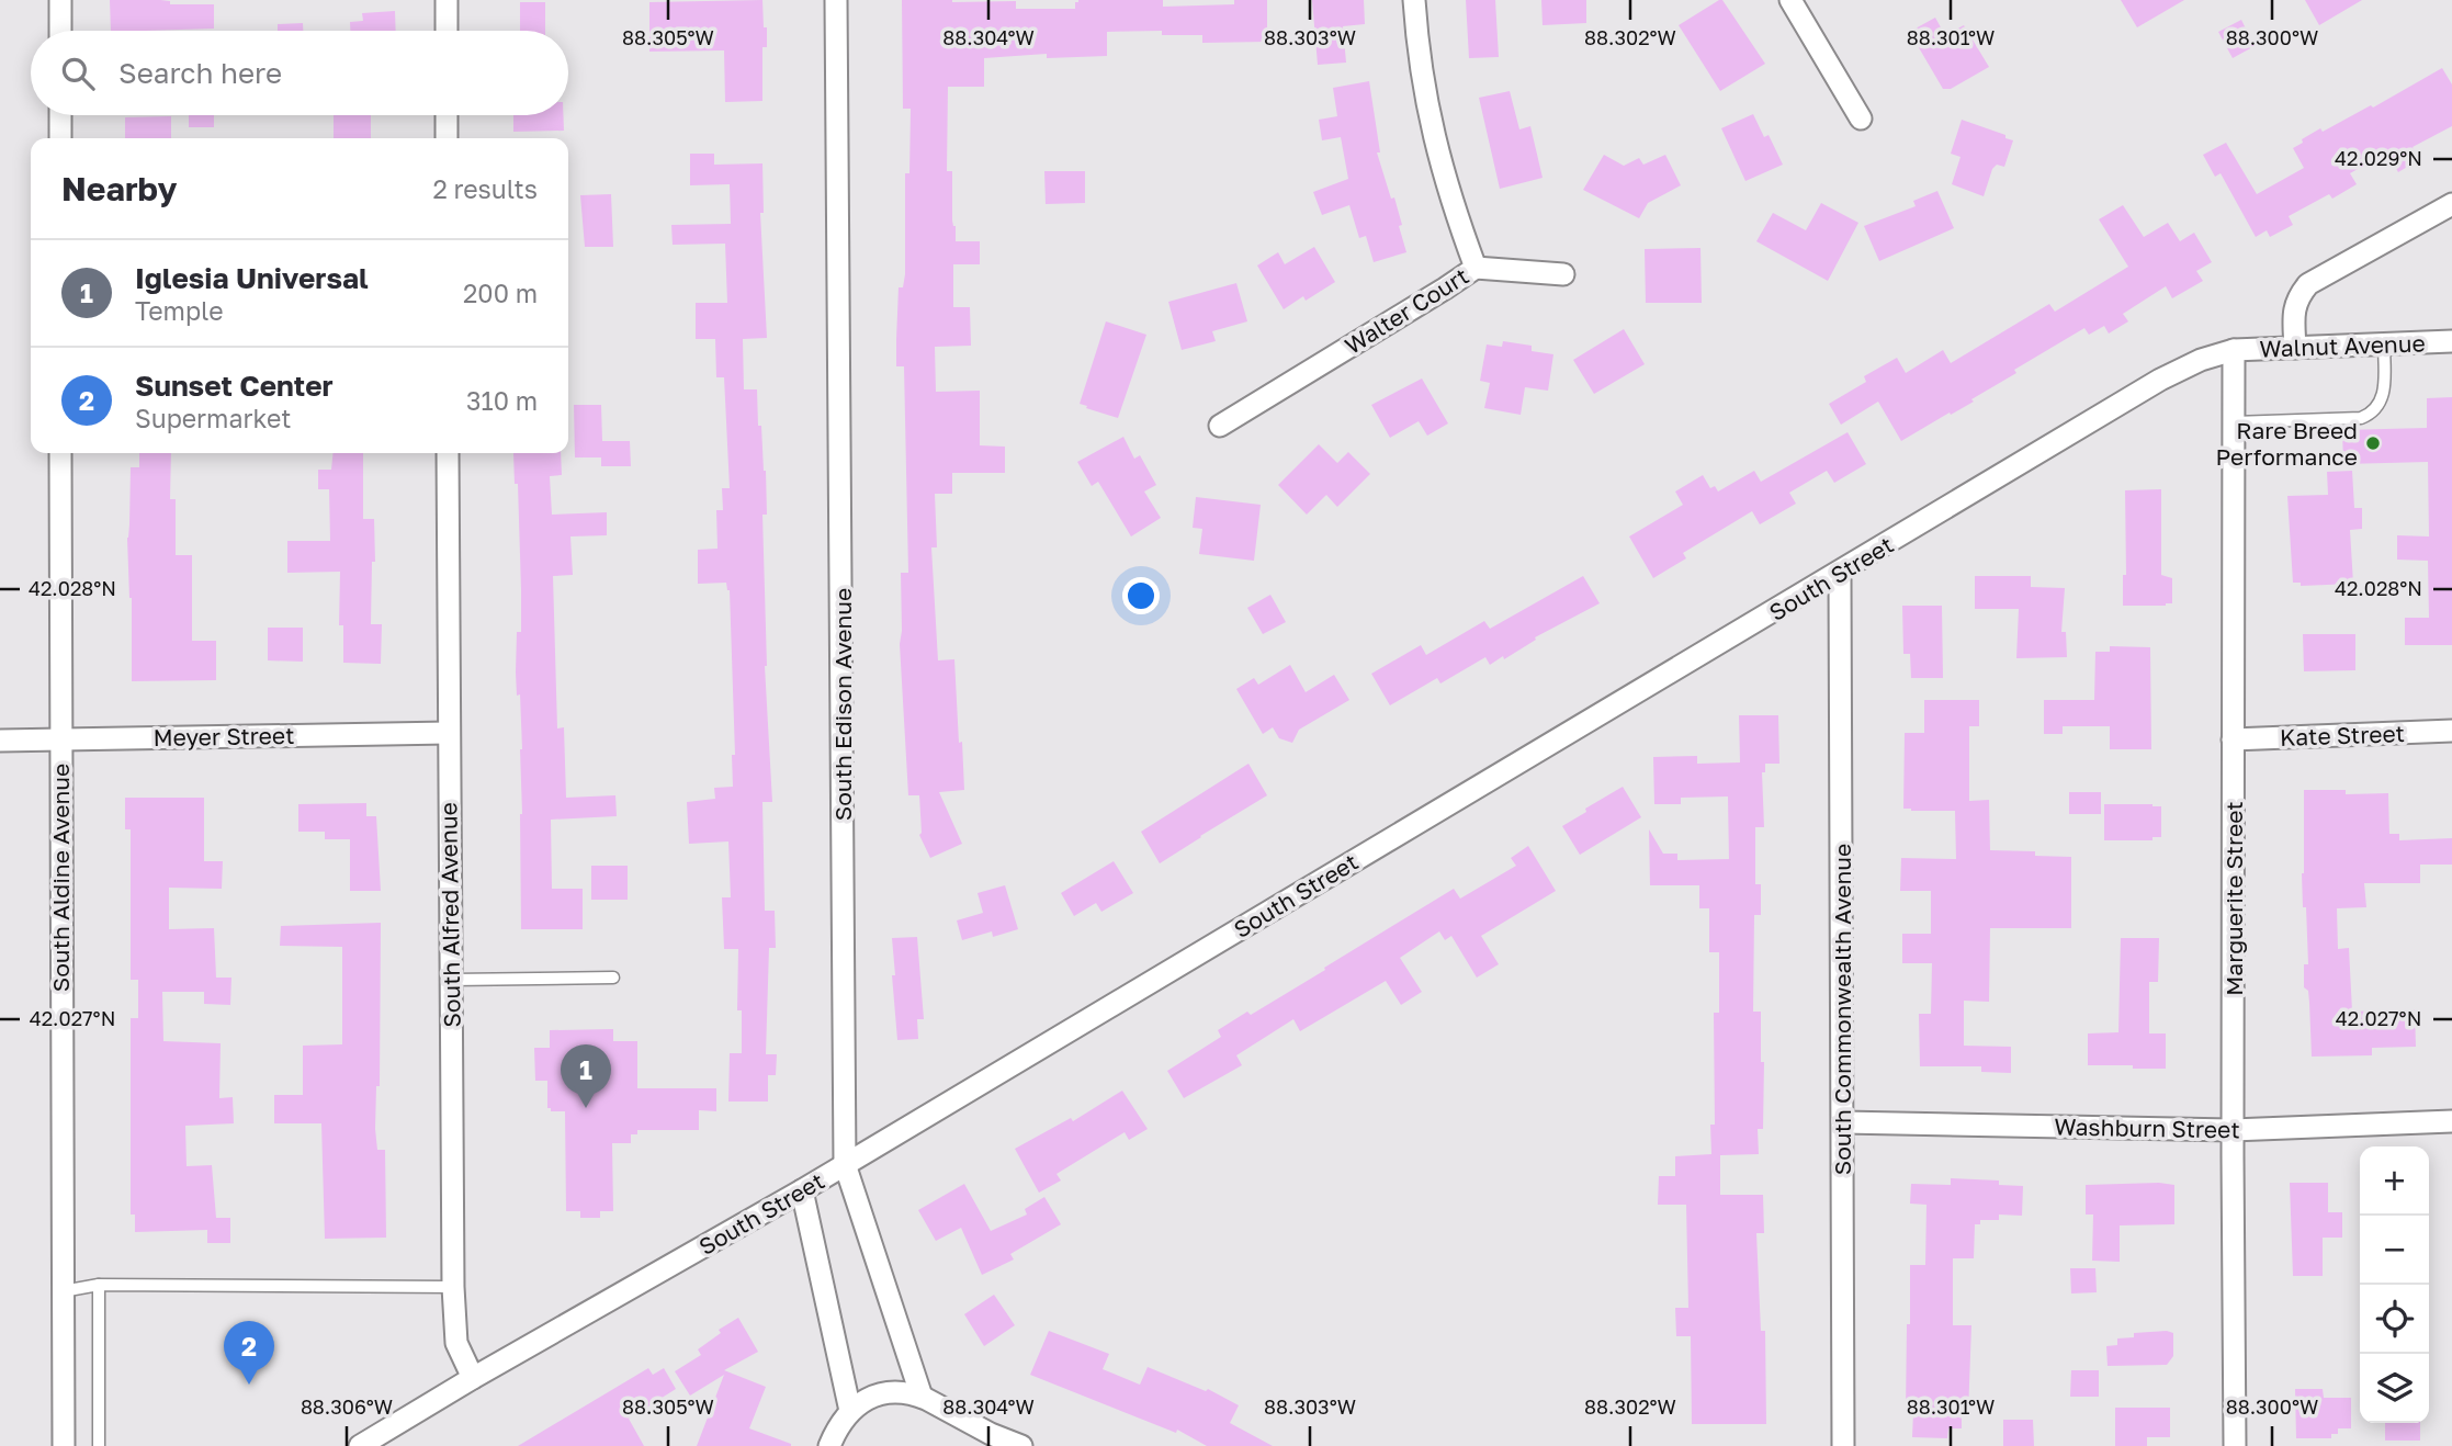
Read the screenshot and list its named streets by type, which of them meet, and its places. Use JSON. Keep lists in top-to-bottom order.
{
  "streets": {
    "street": [
      "Walter Court",
      "Walnut Avenue",
      "South Street",
      "South Edison Avenue",
      "Kate Street",
      "Meyer Street",
      "South Aldine Avenue",
      "Marguerite Street",
      "South Alfred Avenue",
      "South Commonwealth Avenue",
      "Washburn Street"
    ]
  },
  "crossings": [
    ["Walnut Avenue", "South Street"],
    ["Walnut Avenue", "Marguerite Street"],
    ["South Street", "South Edison Avenue"],
    ["South Street", "Marguerite Street"],
    ["South Street", "South Alfred Avenue"],
    ["South Street", "South Commonwealth Avenue"],
    ["Kate Street", "Marguerite Street"],
    ["Meyer Street", "South Aldine Avenue"],
    ["Meyer Street", "South Alfred Avenue"],
    ["Marguerite Street", "Washburn Street"],
    ["South Commonwealth Avenue", "Washburn Street"]
  ],
  "places": ["Rare Breed Performance"],
  "page": {
    "search": "Search here",
    "heading": ["Nearby", "2 results"],
    "list": [
      {
        "mark": "1",
        "name": "Iglesia Universal",
        "note": "Temple",
        "value": "200 m"
      },
      {
        "mark": "2",
        "name": "Sunset Center",
        "note": "Supermarket",
        "value": "310 m"
      }
    ],
    "pins": ["1", "2"],
    "map_buttons": ["+", "−"]
  },
  "coordinates": [
    "88.305°W",
    "88.304°W",
    "88.303°W",
    "88.302°W",
    "88.301°W",
    "88.300°W",
    "42.029°N",
    "42.028°N",
    "42.027°N",
    "88.306°W"
  ]
}
